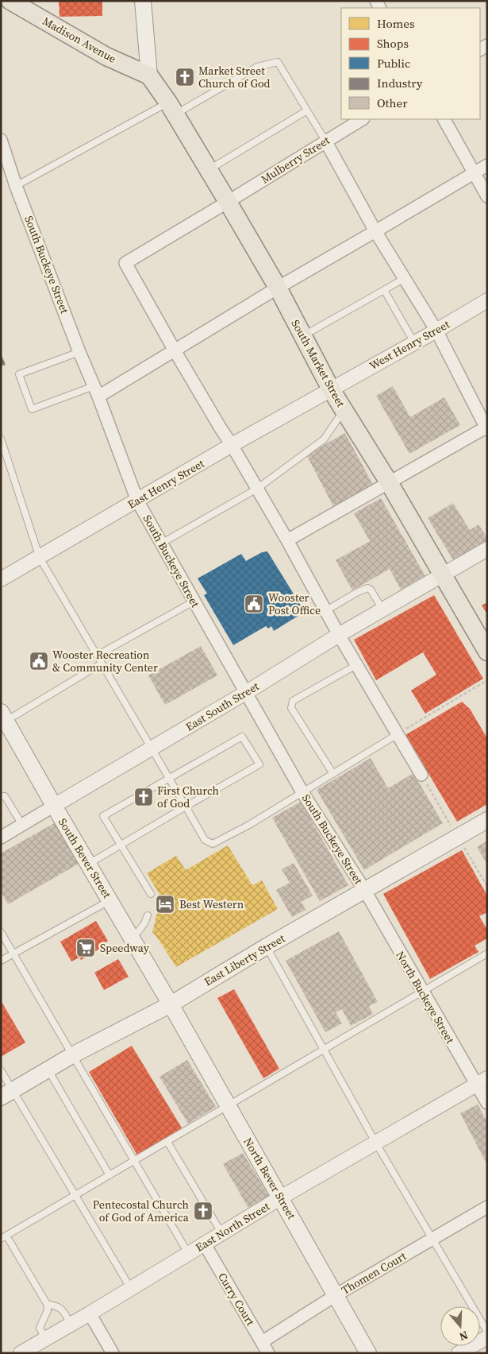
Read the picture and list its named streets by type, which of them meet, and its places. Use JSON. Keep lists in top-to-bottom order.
{
  "streets": {
    "main road": [
      "Madison Avenue",
      "South Market Street",
      "South Bever Street",
      "East Liberty Street",
      "North Bever Street"
    ],
    "street": [
      "Mulberry Street",
      "South Buckeye Street",
      "West Henry Street",
      "East Henry Street",
      "East South Street",
      "North Buckeye Street",
      "East North Street",
      "Thomen Court",
      "Curry Court"
    ]
  },
  "crossings": [
    ["Madison Avenue", "South Market Street"],
    ["Mulberry Street", "South Market Street"],
    ["South Buckeye Street", "East Henry Street"],
    ["South Buckeye Street", "East South Street"],
    ["South Buckeye Street", "East Liberty Street"],
    ["South Buckeye Street", "North Buckeye Street"],
    ["West Henry Street", "South Market Street"],
    ["West Henry Street", "East Henry Street"],
    ["South Market Street", "East Henry Street"],
    ["South Market Street", "East South Street"],
    ["East South Street", "South Bever Street"],
    ["South Bever Street", "East Liberty Street"],
    ["South Bever Street", "North Bever Street"],
    ["East Liberty Street", "North Buckeye Street"],
    ["East Liberty Street", "North Bever Street"],
    ["North Buckeye Street", "East North Street"],
    ["North Bever Street", "East North Street"],
    ["North Bever Street", "Thomen Court"],
    ["East North Street", "Curry Court"],
    ["Thomen Court", "Curry Court"]
  ],
  "places": {
    "church": ["Market Street Church of God", "First Church of God", "Pentecostal Church of God of America"],
    "public building": ["Wooster Post Office", "Wooster Recreation & Community Center"],
    "hotel": ["Best Western"],
    "supermarket": ["Speedway"]
  },
  "legend": [
    "Homes",
    "Shops",
    "Public",
    "Industry",
    "Other"
  ],
  "north": "bottom"
}
